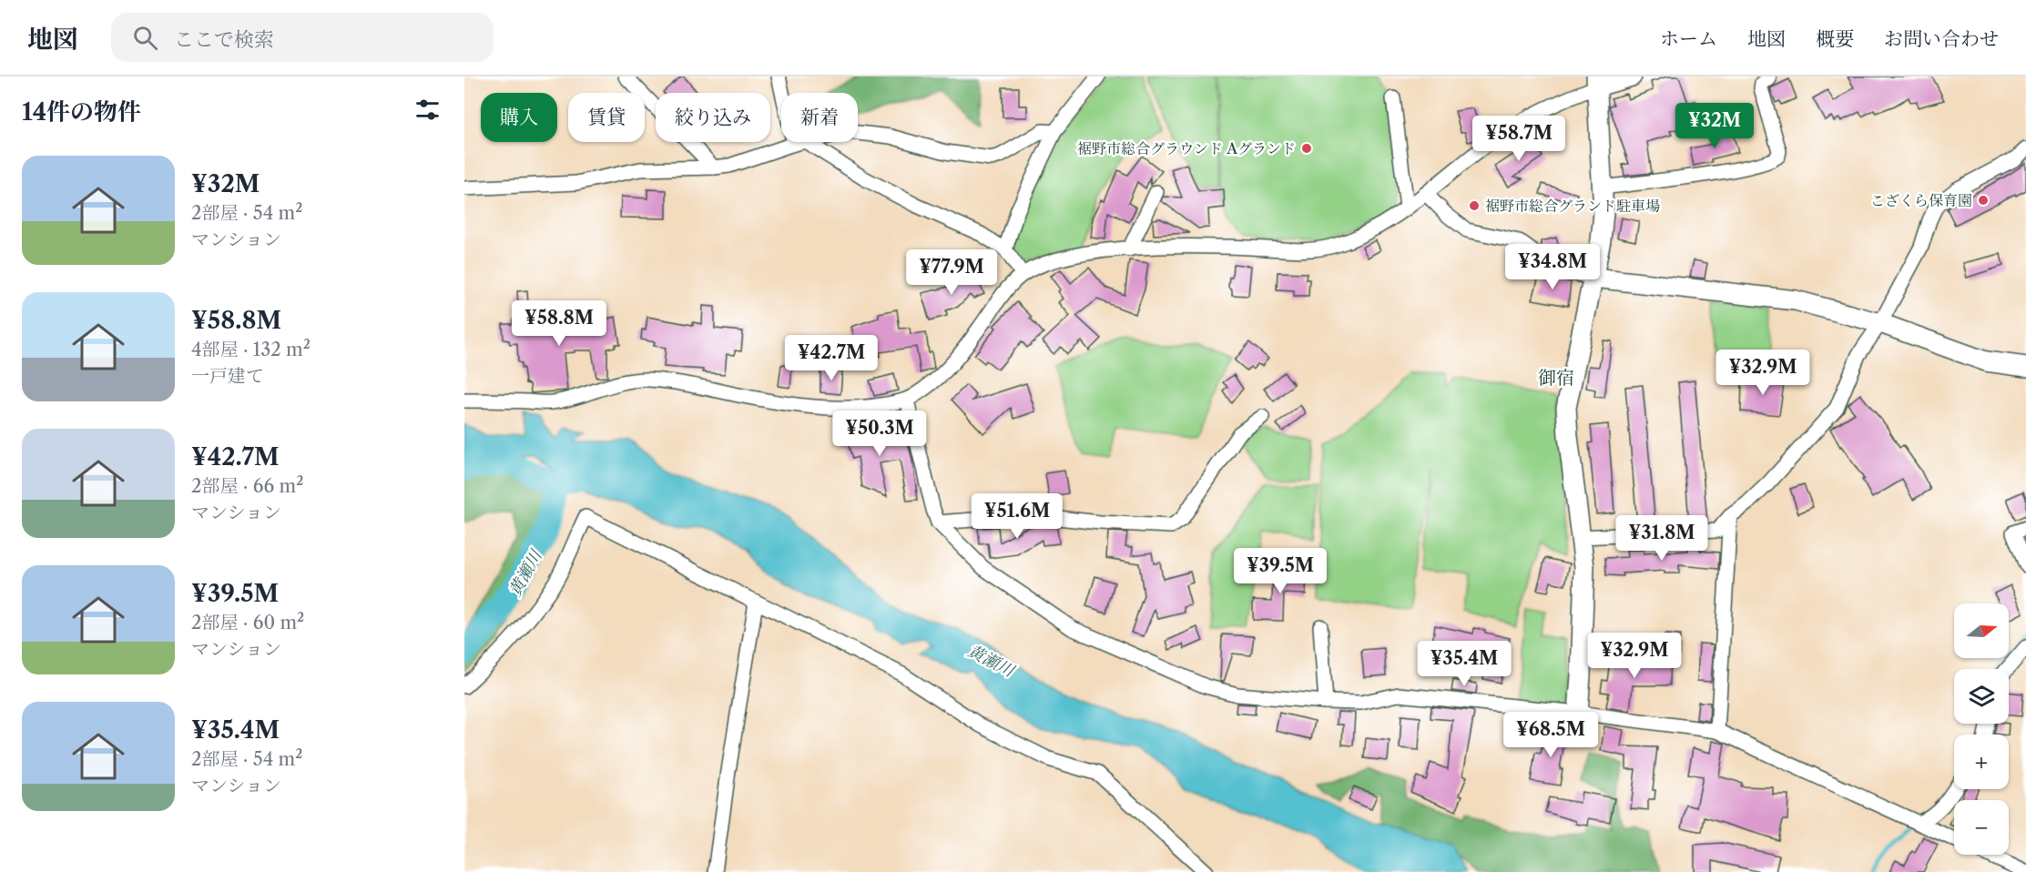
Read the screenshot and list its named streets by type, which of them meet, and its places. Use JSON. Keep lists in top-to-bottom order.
{
  "districts": ["御宿"],
  "water": ["黄瀬川"],
  "places": ["裾野市総合グラウンド Aグランド", "こざくら保育園", "裾野市総合グランド駐車場"],
  "north": "right",
  "page": {
    "header": "地図",
    "search": "ここで検索",
    "nav": [
      "ホーム",
      "地図",
      "概要",
      "お問い合わせ"
    ],
    "heading": "14件の物件",
    "chip": [
      "購入",
      "賃貸",
      "絞り込み",
      "新着"
    ],
    "price": [
      "¥32M",
      "¥58.7M",
      "¥34.8M",
      "¥77.9M",
      "¥58.8M",
      "¥42.7M",
      "¥32.9M",
      "¥50.3M",
      "¥51.6M",
      "¥31.8M",
      "¥39.5M",
      "¥32.9M",
      "¥35.4M",
      "¥68.5M"
    ],
    "list": [
      {
        "name": "¥32M",
        "note": "2部屋 · 54 m² · マンション"
      },
      {
        "name": "¥58.8M",
        "note": "4部屋 · 132 m² · 一戸建て"
      },
      {
        "name": "¥42.7M",
        "note": "2部屋 · 66 m² · マンション"
      },
      {
        "name": "¥39.5M",
        "note": "2部屋 · 60 m² · マンション"
      },
      {
        "name": "¥35.4M",
        "note": "2部屋 · 54 m² · マンション"
      }
    ],
    "map_buttons": ["+", "−"]
  }
}
